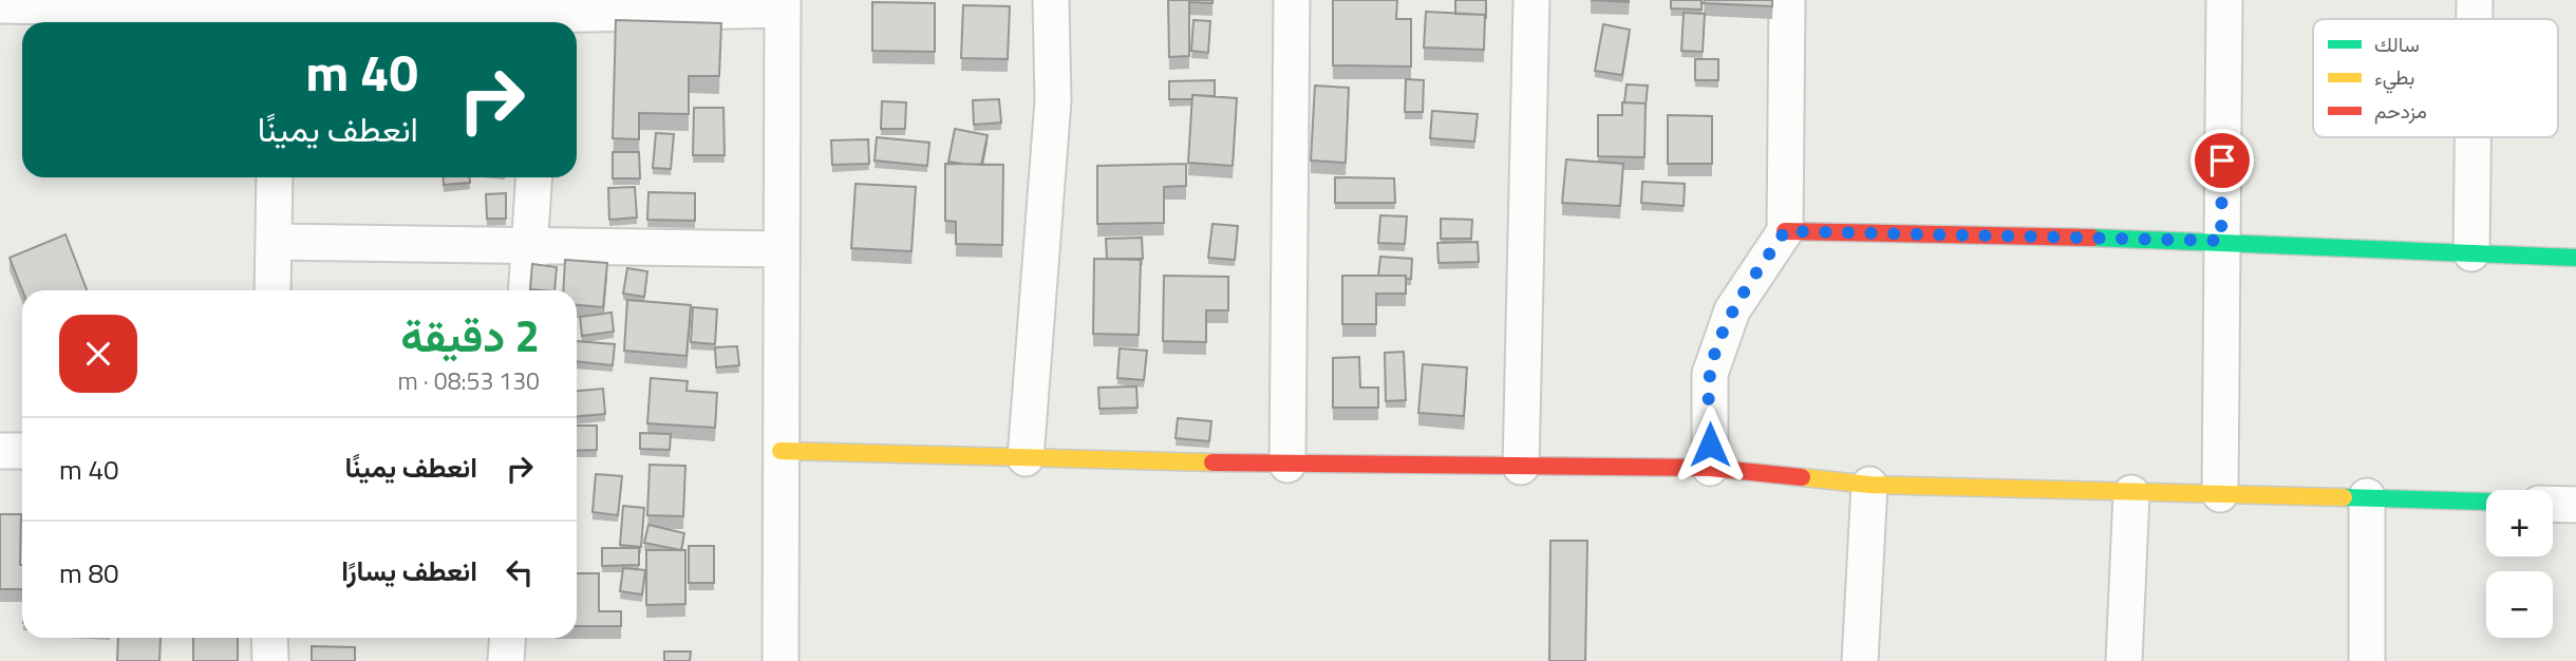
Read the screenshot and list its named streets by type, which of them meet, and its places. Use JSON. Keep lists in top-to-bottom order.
{
  "legend": ["سالك", "بطيء", "مزدحم"],
  "page": {
    "turn": ["40 m", "انعطف يمينًا"],
    "heading": ["2 دقيقة", "130 m · 08:53"],
    "list": [
      {
        "name": "انعطف يمينًا",
        "value": "40 m"
      },
      {
        "name": "انعطف يسارًا",
        "value": "80 m"
      }
    ],
    "map_buttons": ["+", "−"]
  }
}
